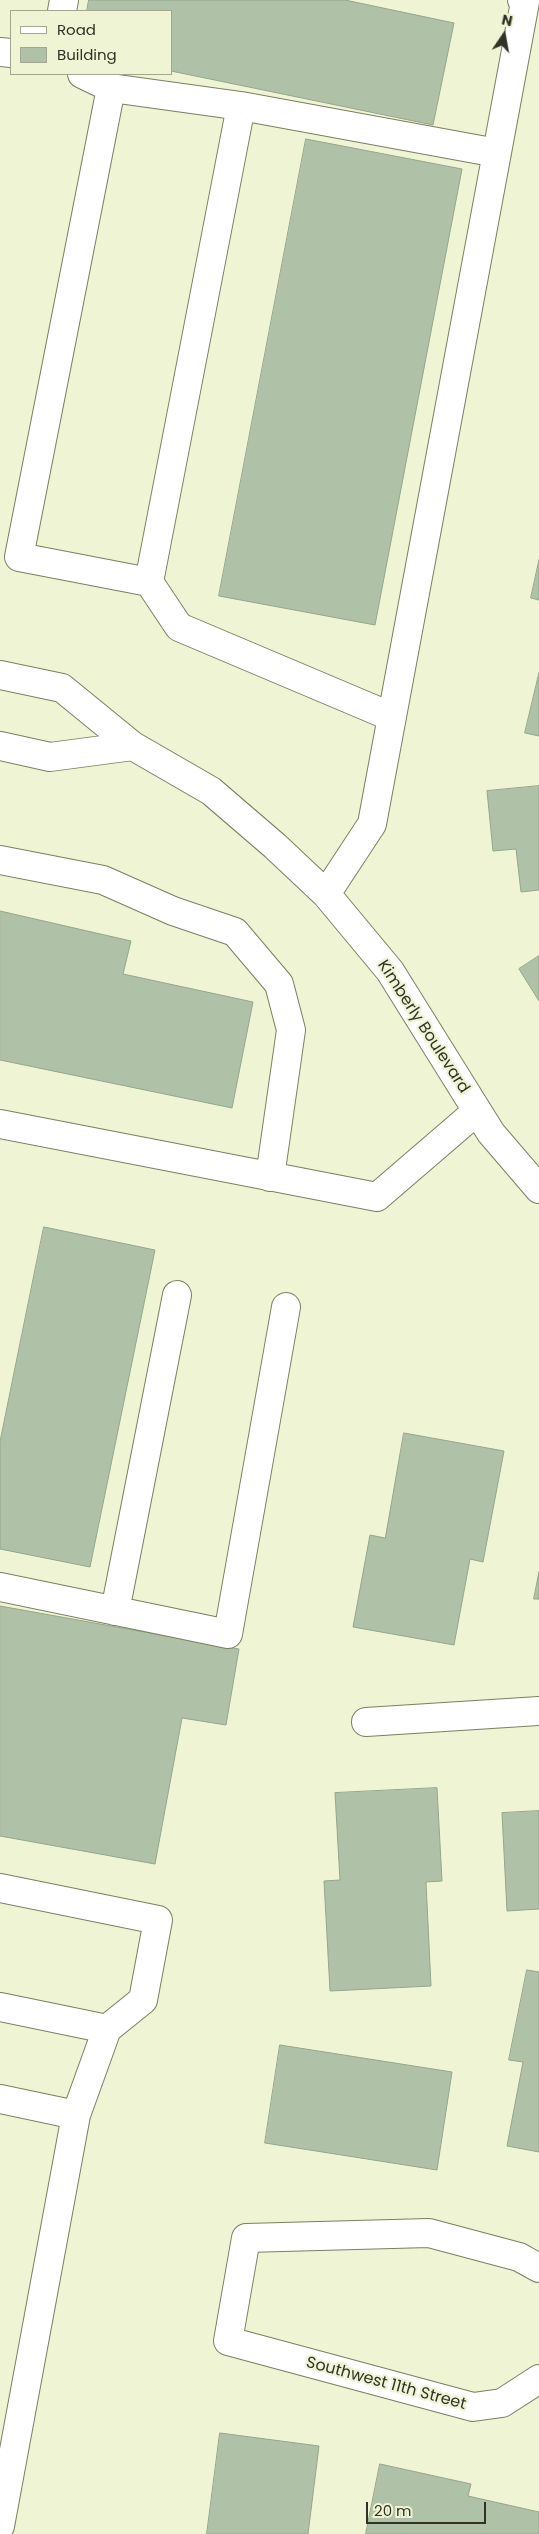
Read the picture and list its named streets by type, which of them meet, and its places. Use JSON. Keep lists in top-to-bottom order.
{
  "streets": {
    "street": ["Kimberly Boulevard", "Southwest 11th Street"]
  },
  "legend": ["Road", "Building"],
  "scale_bar": "20 m",
  "north": "top"
}
